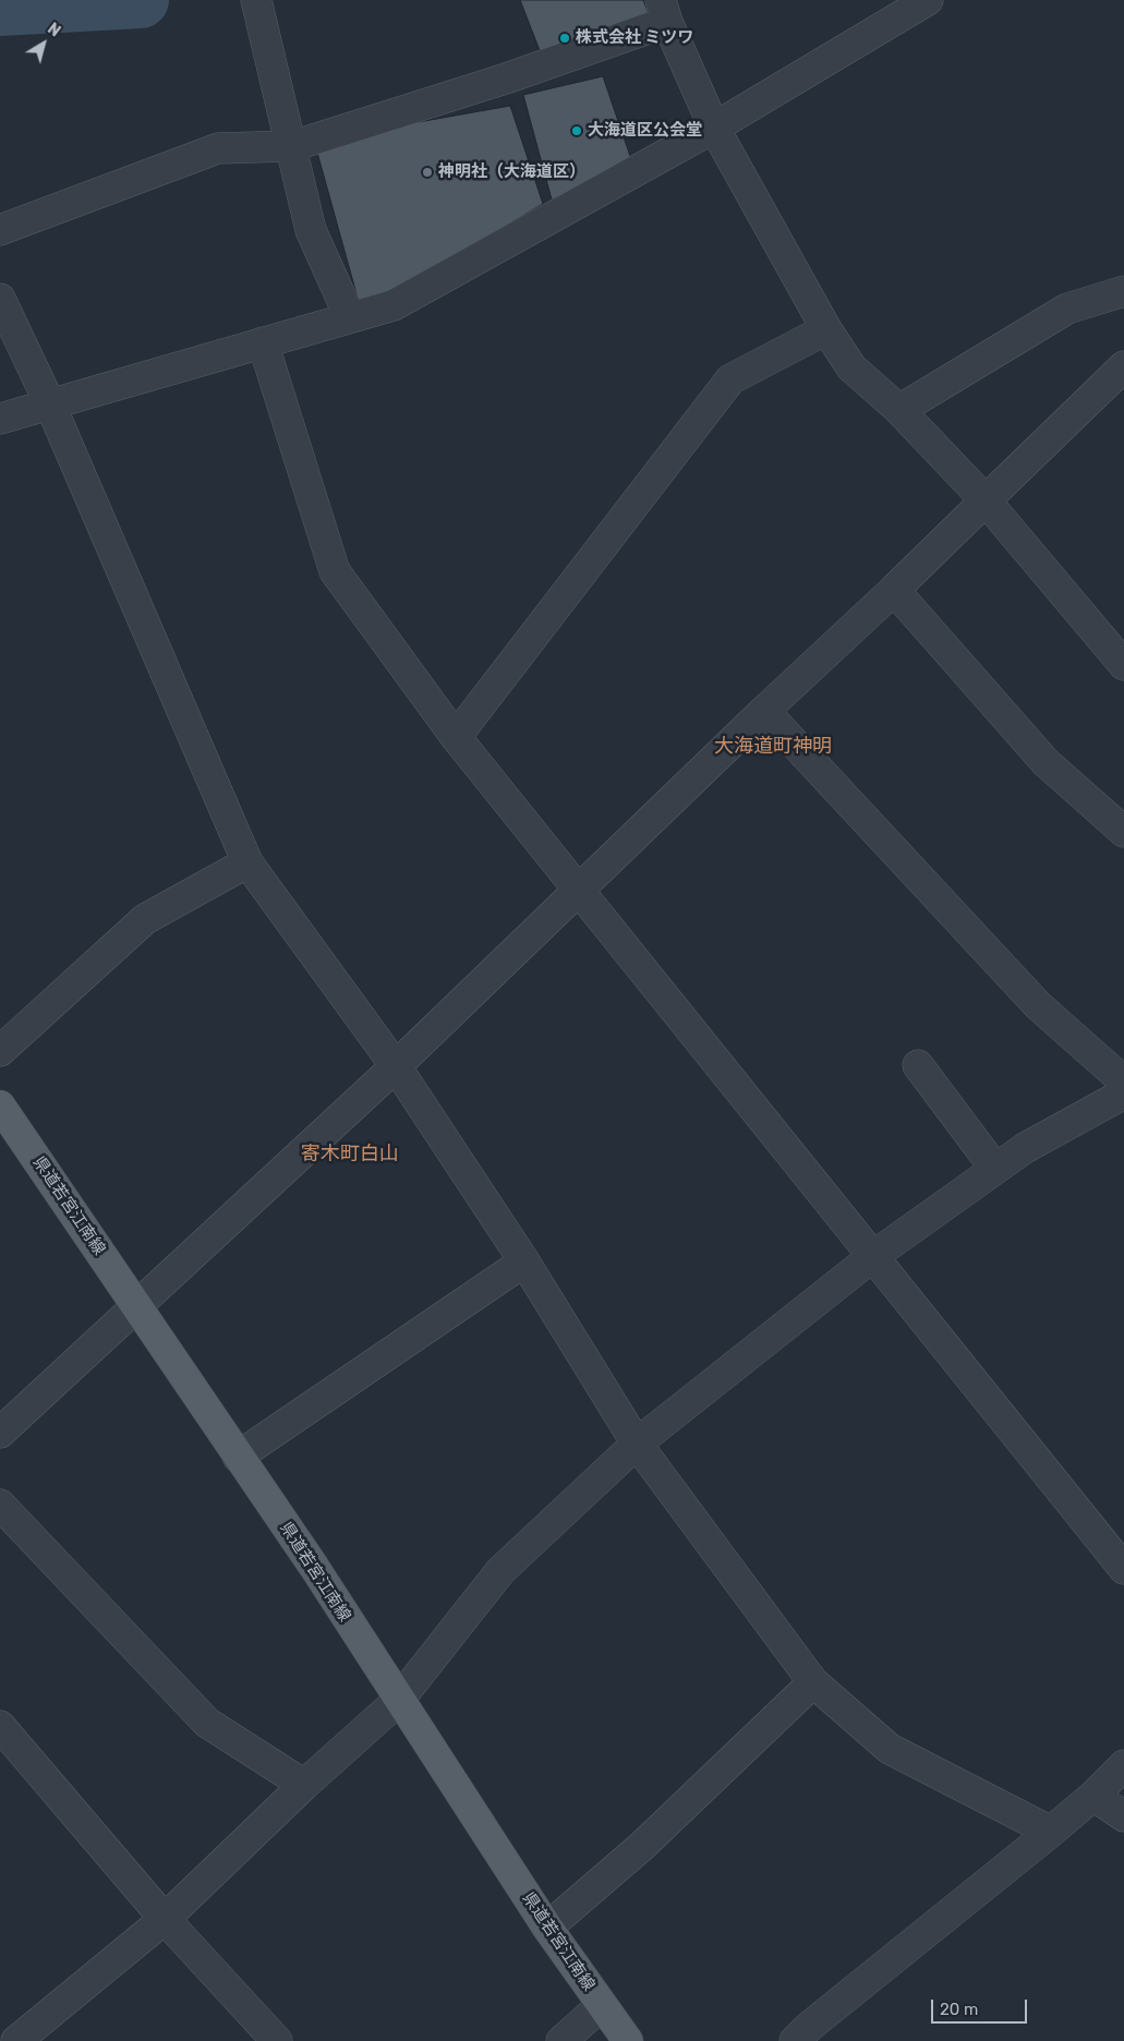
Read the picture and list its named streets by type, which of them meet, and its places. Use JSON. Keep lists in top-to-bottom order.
{
  "streets": {
    "main road": ["県道若宮江南線"]
  },
  "districts": ["大海道町神明", "寄木町白山"],
  "places": ["株式会社 ミツワ", "大海道区公会堂", "神明社（大海道区）"],
  "scale_bar": "20 m",
  "north": "top right"
}
